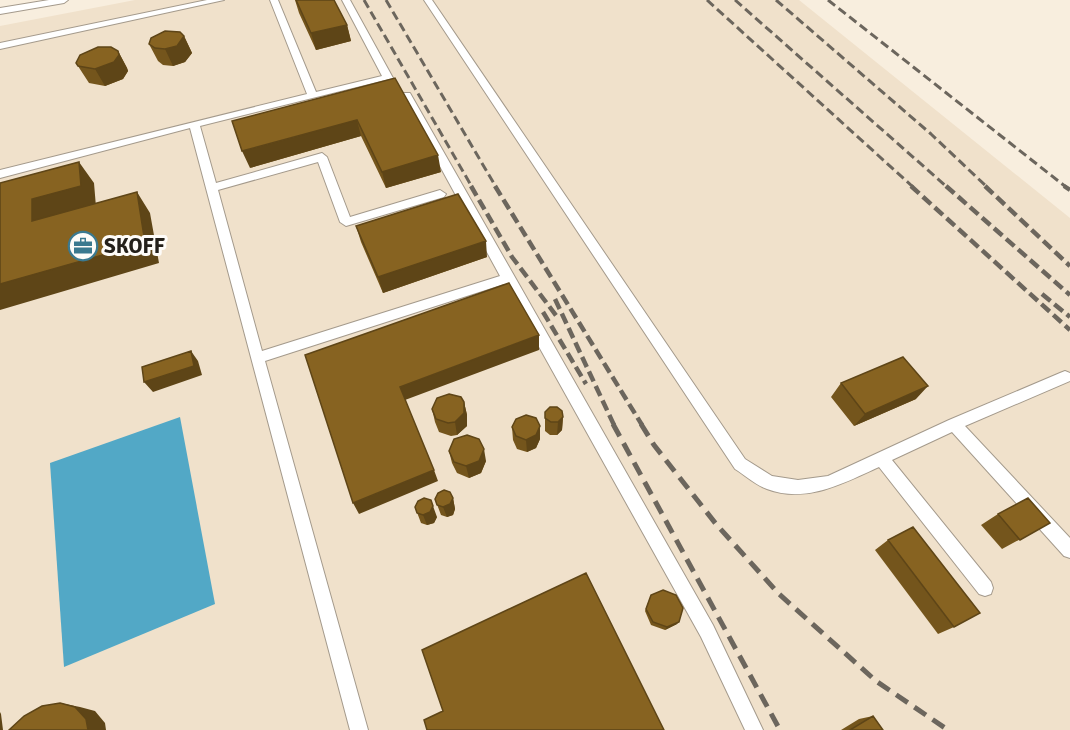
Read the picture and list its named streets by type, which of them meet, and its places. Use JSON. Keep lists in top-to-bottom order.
{
  "places": {
    "office": ["SKOFF"]
  }
}
